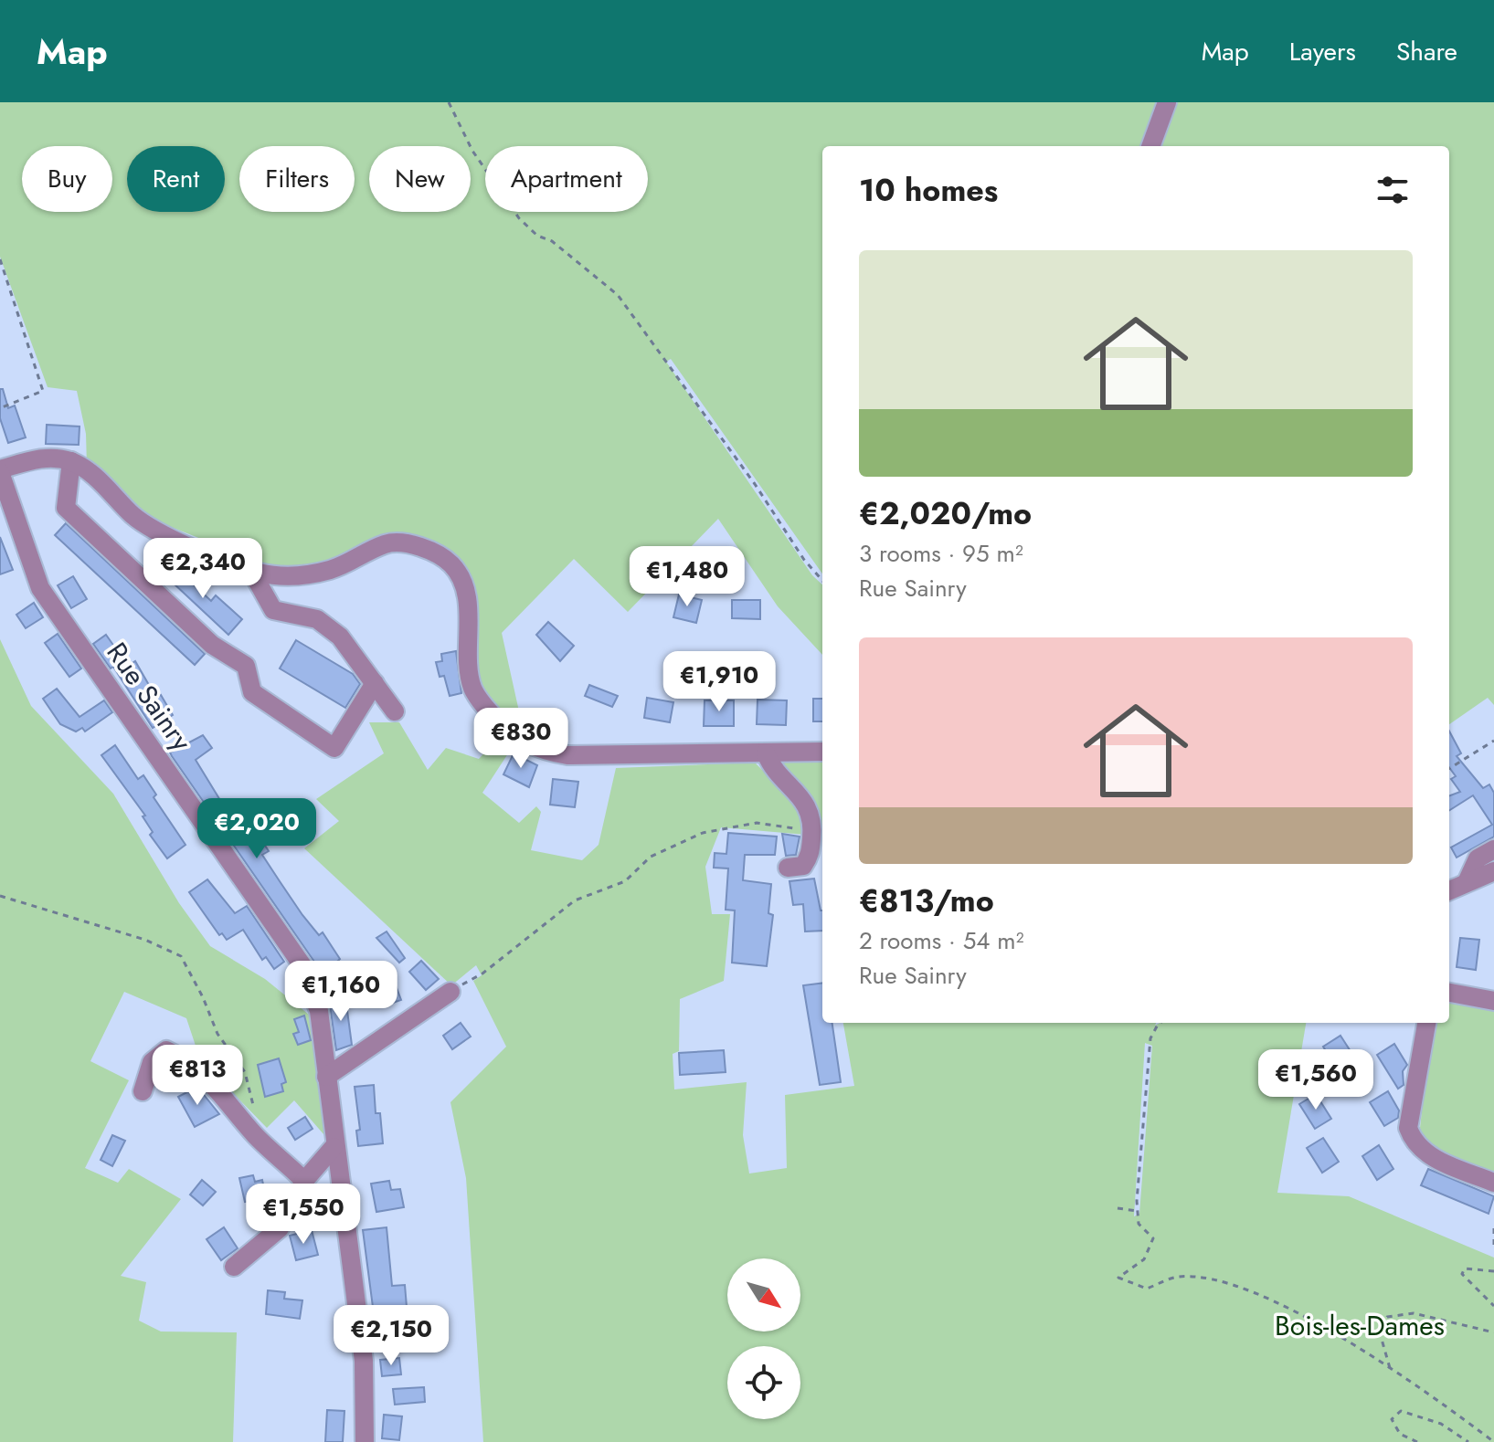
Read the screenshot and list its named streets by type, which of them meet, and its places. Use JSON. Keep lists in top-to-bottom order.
{
  "streets": {
    "street": ["Rue Sainry"]
  },
  "parks": ["Bois-les-Dames"],
  "north": "bottom right",
  "page": {
    "header": "Map",
    "nav": ["Map", "Layers", "Share"],
    "chip": [
      "Buy",
      "Rent",
      "Filters",
      "New",
      "Apartment"
    ],
    "heading": "10 homes",
    "list": [
      {
        "name": "€2,020/mo",
        "note": "3 rooms · 95 m² · Rue Sainry"
      },
      {
        "name": "€813/mo",
        "note": "2 rooms · 54 m² · Rue Sainry"
      }
    ],
    "price": [
      "€2,340",
      "€1,480",
      "€1,910",
      "€830",
      "€2,020",
      "€1,160",
      "€813",
      "€1,560",
      "€1,550",
      "€2,150"
    ]
  }
}
